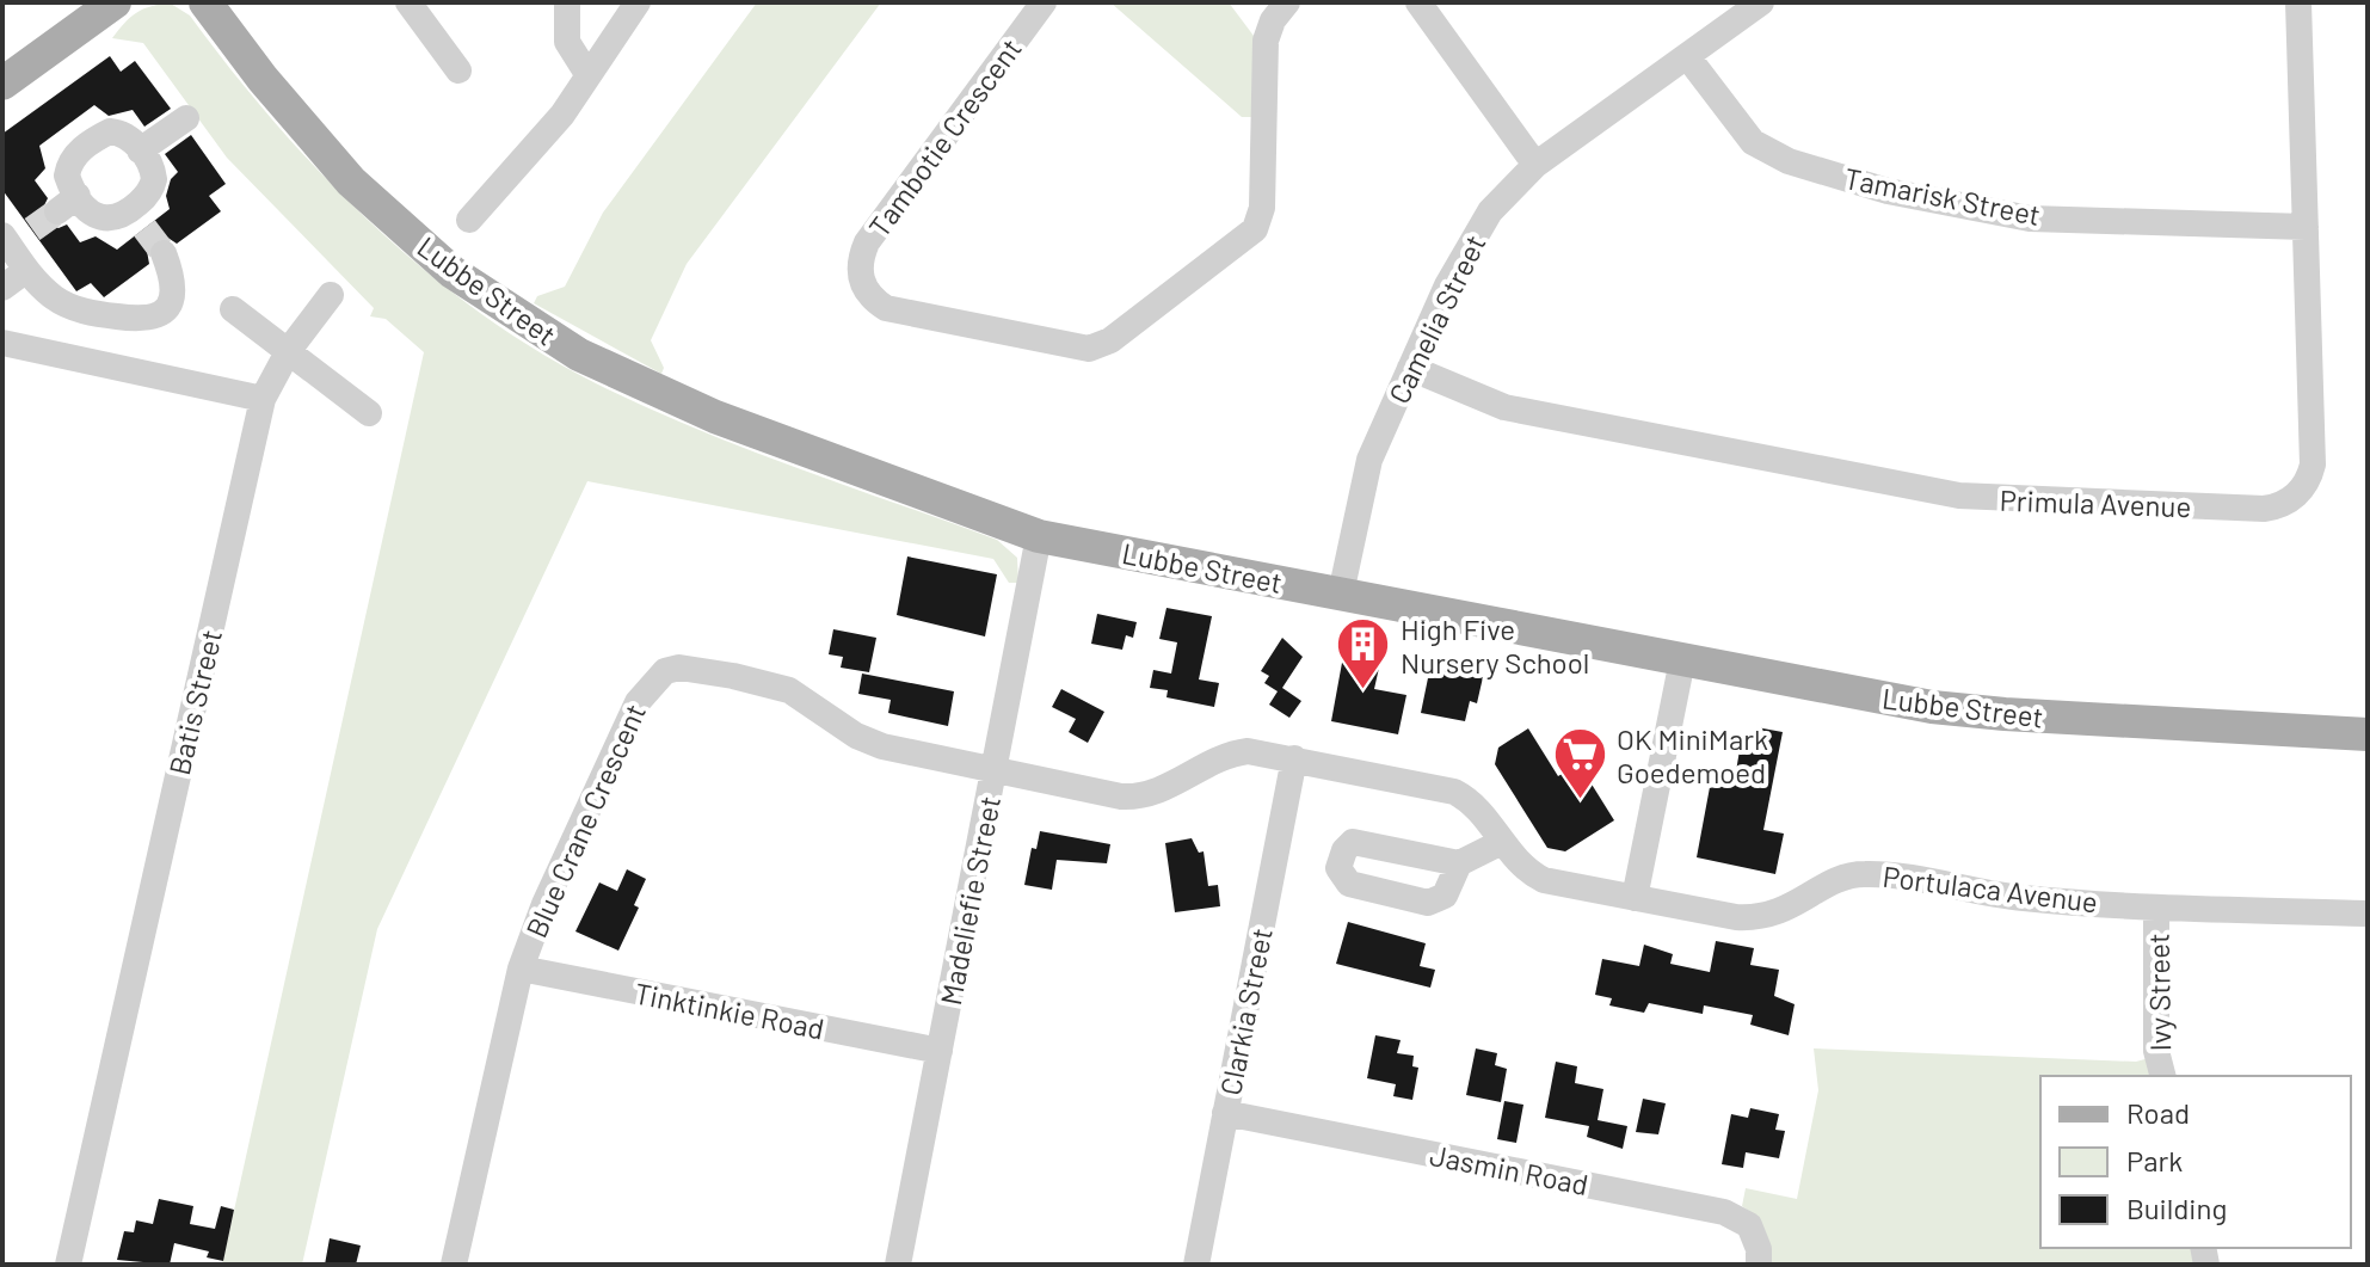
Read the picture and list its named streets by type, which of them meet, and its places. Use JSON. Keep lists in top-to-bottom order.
{
  "streets": {
    "main road": ["Lubbe Street"],
    "street": [
      "Tambotie Crescent",
      "Tamarisk Street",
      "Camelia Street",
      "Primula Avenue",
      "Batis Street",
      "Blue Crane Crescent",
      "Portulaca Avenue",
      "Madeliefie Street",
      "Ivy Street",
      "Tinktinkie Road",
      "Clarkia Street",
      "Jasmin Road"
    ]
  },
  "crossings": [
    ["Tamarisk Street", "Camelia Street"],
    ["Tamarisk Street", "Primula Avenue"],
    ["Lubbe Street", "Camelia Street"],
    ["Lubbe Street", "Madeliefie Street"],
    ["Camelia Street", "Primula Avenue"],
    ["Blue Crane Crescent", "Portulaca Avenue"],
    ["Blue Crane Crescent", "Madeliefie Street"],
    ["Blue Crane Crescent", "Tinktinkie Road"],
    ["Portulaca Avenue", "Madeliefie Street"],
    ["Portulaca Avenue", "Ivy Street"],
    ["Portulaca Avenue", "Clarkia Street"],
    ["Madeliefie Street", "Tinktinkie Road"],
    ["Clarkia Street", "Jasmin Road"]
  ],
  "places": {
    "building": ["High Five Nursery School"],
    "supermarket": ["OK MiniMark Goedemoed"]
  },
  "legend": ["Road", "Park", "Building"]
}
